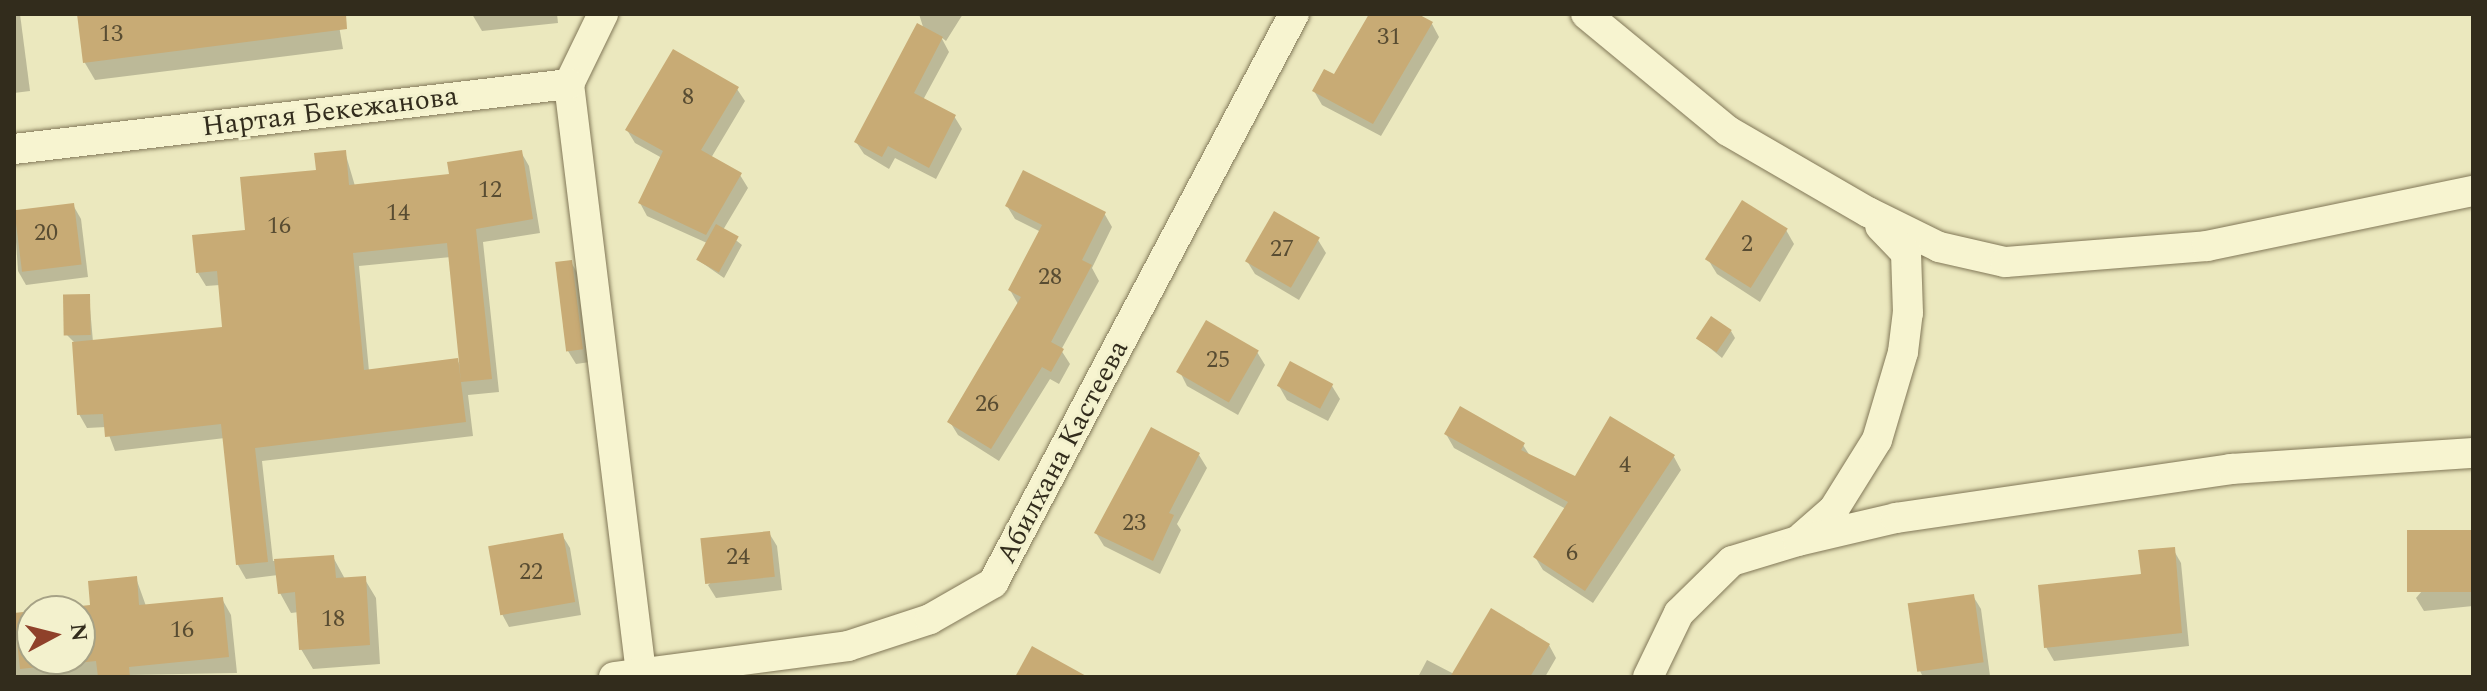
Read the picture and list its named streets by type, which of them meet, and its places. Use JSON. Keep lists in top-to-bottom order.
{
  "streets": {
    "street": ["Нартая Бекежанова", "Абилхана Кастеева"]
  },
  "house_numbers": [
    "13",
    "31",
    "8",
    "12",
    "14",
    "16",
    "20",
    "2",
    "27",
    "28",
    "25",
    "26",
    "4",
    "23",
    "6",
    "24",
    "22",
    "18",
    "16"
  ],
  "north": "right"
}
